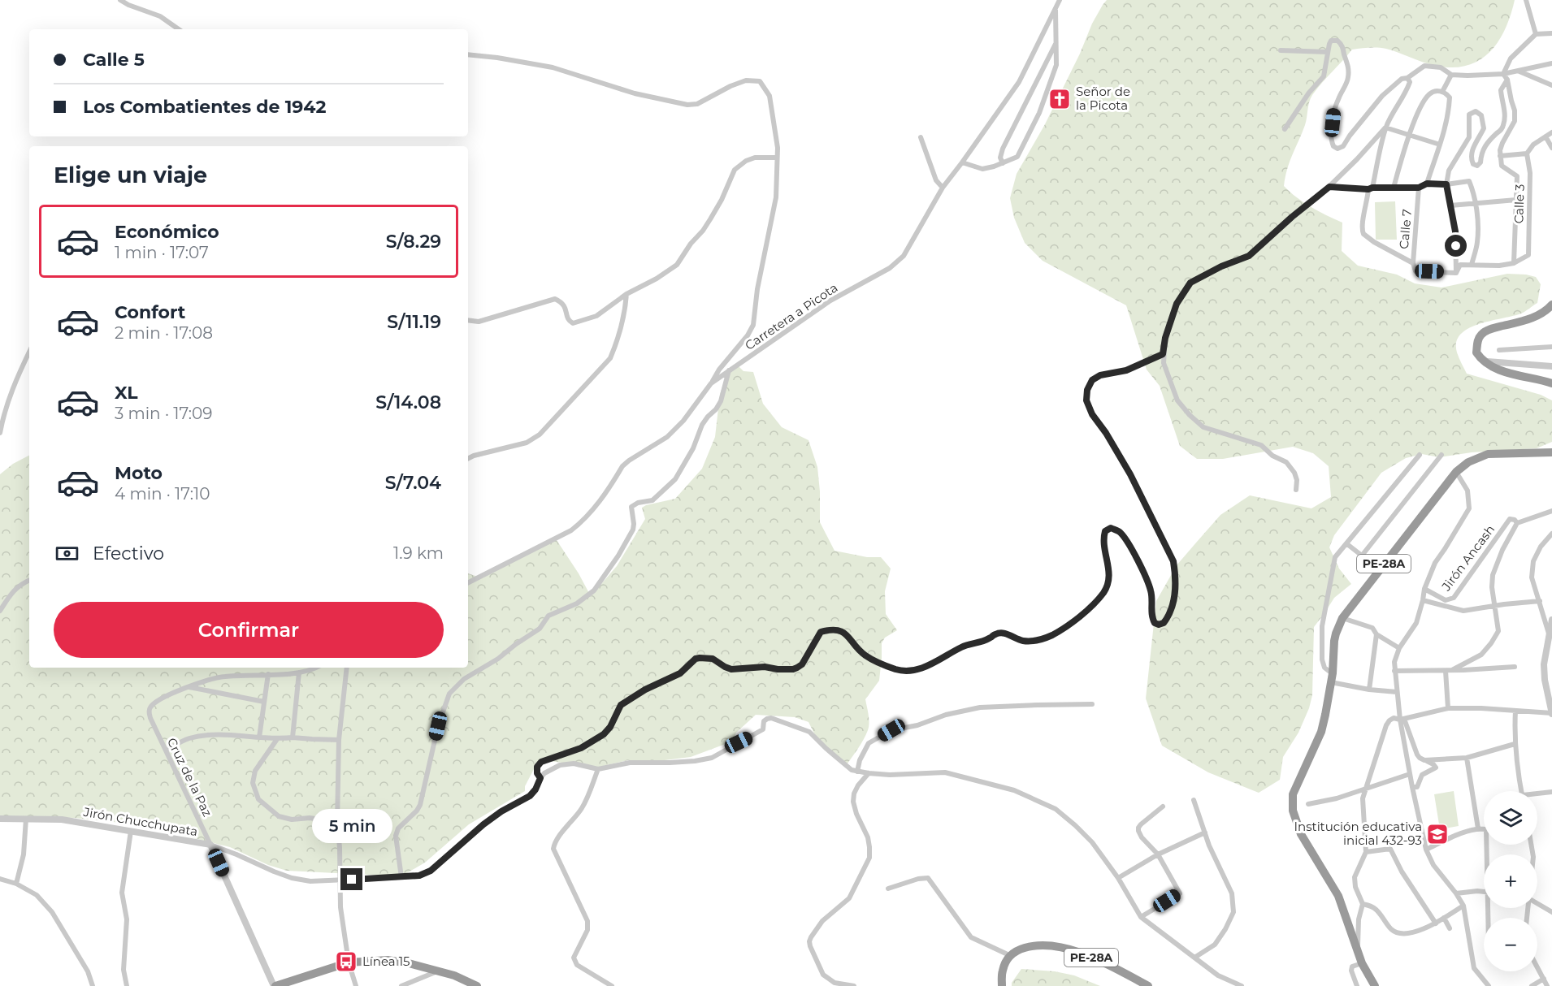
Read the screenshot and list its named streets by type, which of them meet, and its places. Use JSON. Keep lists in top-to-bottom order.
{
  "streets": {
    "highway": ["PE-28A"],
    "street": [
      "Calle 3",
      "Calle 7",
      "Carretera a Picota",
      "Jirón Ancash",
      "Cruz de la Paz",
      "Jirón Chucchupata"
    ]
  },
  "crossings": [
    ["Cruz de la Paz", "Jirón Chucchupata"]
  ],
  "places": {
    "church": ["Señor de la Picota"],
    "school or university": ["Institución educativa inicial 432-93"],
    "bus stop": ["Línea 15"]
  },
  "page": {
    "banner": ["Calle 5", "Los Combatientes de 1942"],
    "heading": "Elige un viaje",
    "list": [
      {
        "name": "Económico",
        "note": "1 min · 17:07",
        "value": "S/8.29"
      },
      {
        "name": "Confort",
        "note": "2 min · 17:08",
        "value": "S/11.19"
      },
      {
        "name": "XL",
        "note": "3 min · 17:09",
        "value": "S/14.08"
      },
      {
        "name": "Moto",
        "note": "4 min · 17:10",
        "value": "S/7.04"
      }
    ],
    "pay": ["Efectivo", "1.9 km"],
    "buttons": "Confirmar",
    "map_buttons": ["+", "−"],
    "bubble": "5 min"
  }
}
